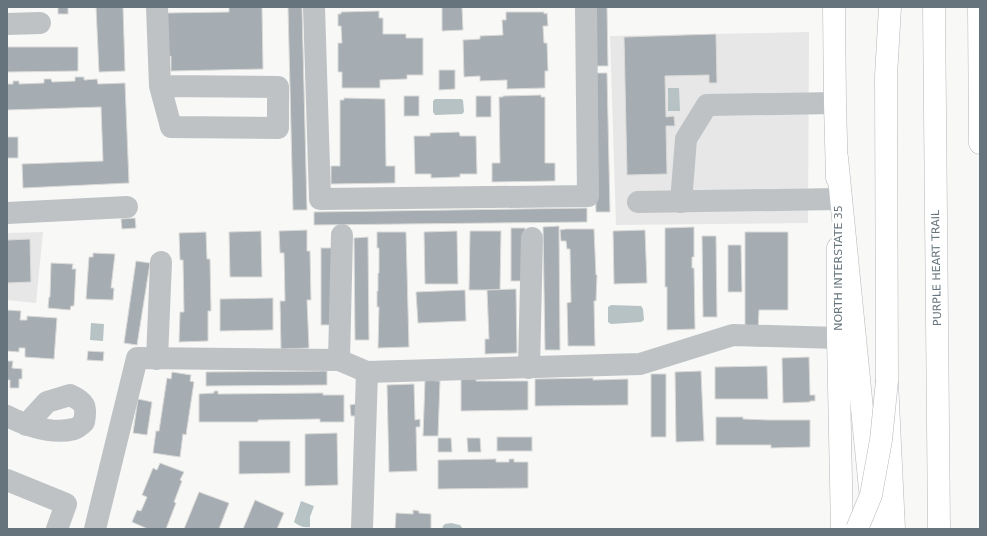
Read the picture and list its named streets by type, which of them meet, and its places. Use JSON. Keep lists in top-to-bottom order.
{
  "streets": {
    "main road": ["NORTH INTERSTATE 35", "PURPLE HEART TRAIL"]
  }
}
